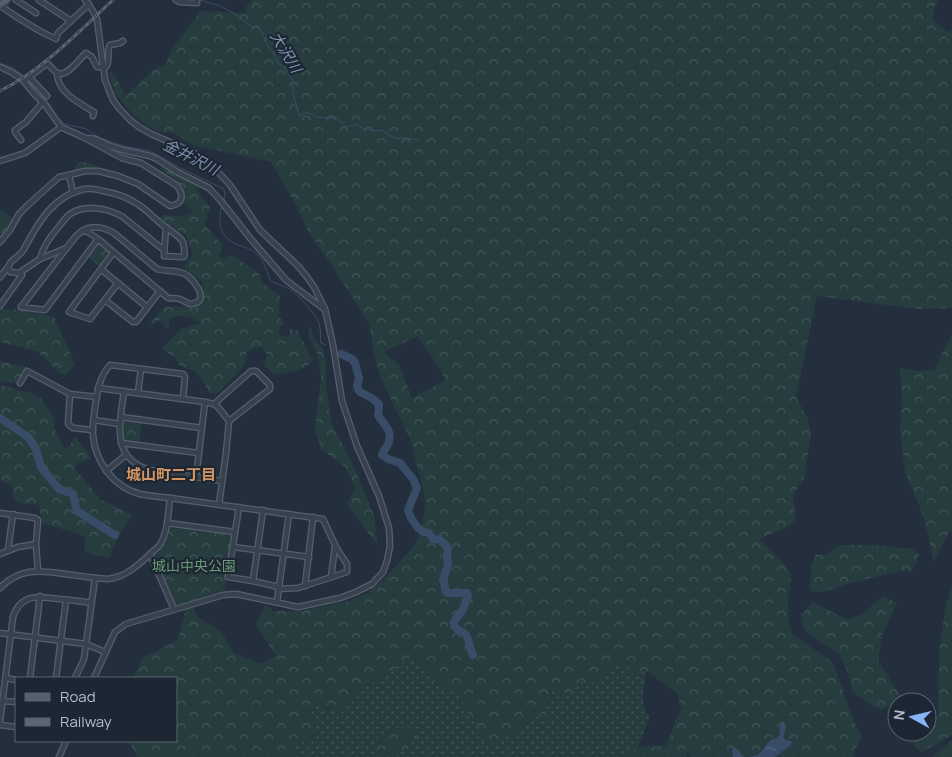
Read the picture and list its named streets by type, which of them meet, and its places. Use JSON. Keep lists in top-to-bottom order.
{
  "districts": ["城山町二丁目"],
  "water": ["大沢川", "金井沢川"],
  "parks": ["城山中央公園"],
  "legend": ["Road", "Railway"],
  "north": "left"
}
